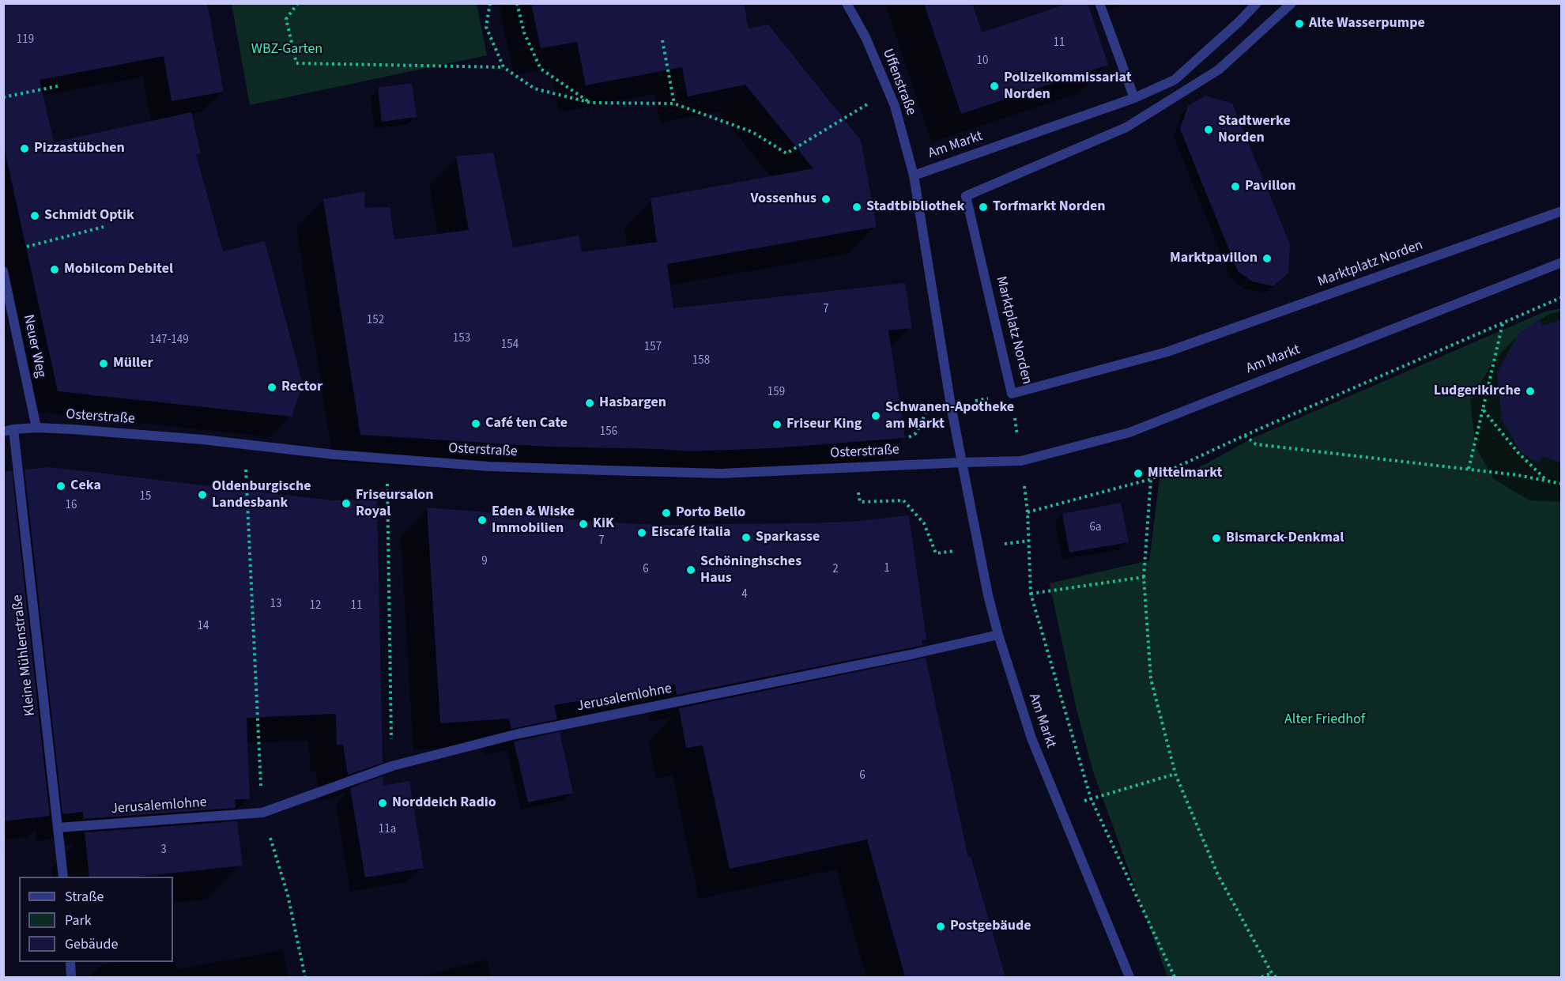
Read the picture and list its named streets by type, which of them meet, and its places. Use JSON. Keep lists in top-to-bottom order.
{
  "streets": {
    "street": [
      "Uffenstraße",
      "Am Markt",
      "Marktplatz Norden",
      "Neuer Weg",
      "Osterstraße",
      "Kleine Mühlenstraße",
      "Jerusalemlohne"
    ]
  },
  "crossings": [
    ["Uffenstraße", "Am Markt"],
    ["Am Markt", "Osterstraße"],
    ["Am Markt", "Jerusalemlohne"],
    ["Neuer Weg", "Osterstraße"],
    ["Osterstraße", "Kleine Mühlenstraße"],
    ["Kleine Mühlenstraße", "Jerusalemlohne"]
  ],
  "parks": ["WBZ-Garten", "Alter Friedhof"],
  "places": [
    "Alte Wasserpumpe",
    "Polizeikommissariat Norden",
    "Stadtwerke Norden",
    "Pizzastübchen",
    "Pavillon",
    "Vossenhus",
    "Stadtbibliothek",
    "Torfmarkt Norden",
    "Schmidt Optik",
    "Marktpavillon",
    "Mobilcom Debitel",
    "Müller",
    "Rector",
    "Ludgerikirche",
    "Hasbargen",
    "Schwanen-Apotheke am Markt",
    "Café ten Cate",
    "Friseur King",
    "Mittelmarkt",
    "Ceka",
    "Oldenburgische Landesbank",
    "Friseursalon Royal",
    "Porto Bello",
    "Eden & Wiske Immobilien",
    "KiK",
    "Eiscafé Italia",
    "Sparkasse",
    "Bismarck-Denkmal",
    "Schöninghsches Haus",
    "Norddeich Radio",
    "Postgebäude"
  ],
  "house_numbers": [
    "119",
    "11",
    "10",
    "7",
    "152",
    "153",
    "147-149",
    "154",
    "157",
    "158",
    "159",
    "156",
    "15",
    "16",
    "6a",
    "7",
    "9",
    "1",
    "6",
    "2",
    "4",
    "13",
    "12",
    "11",
    "14",
    "6",
    "11a",
    "3"
  ],
  "legend": ["Straße", "Park", "Gebäude"]
}
